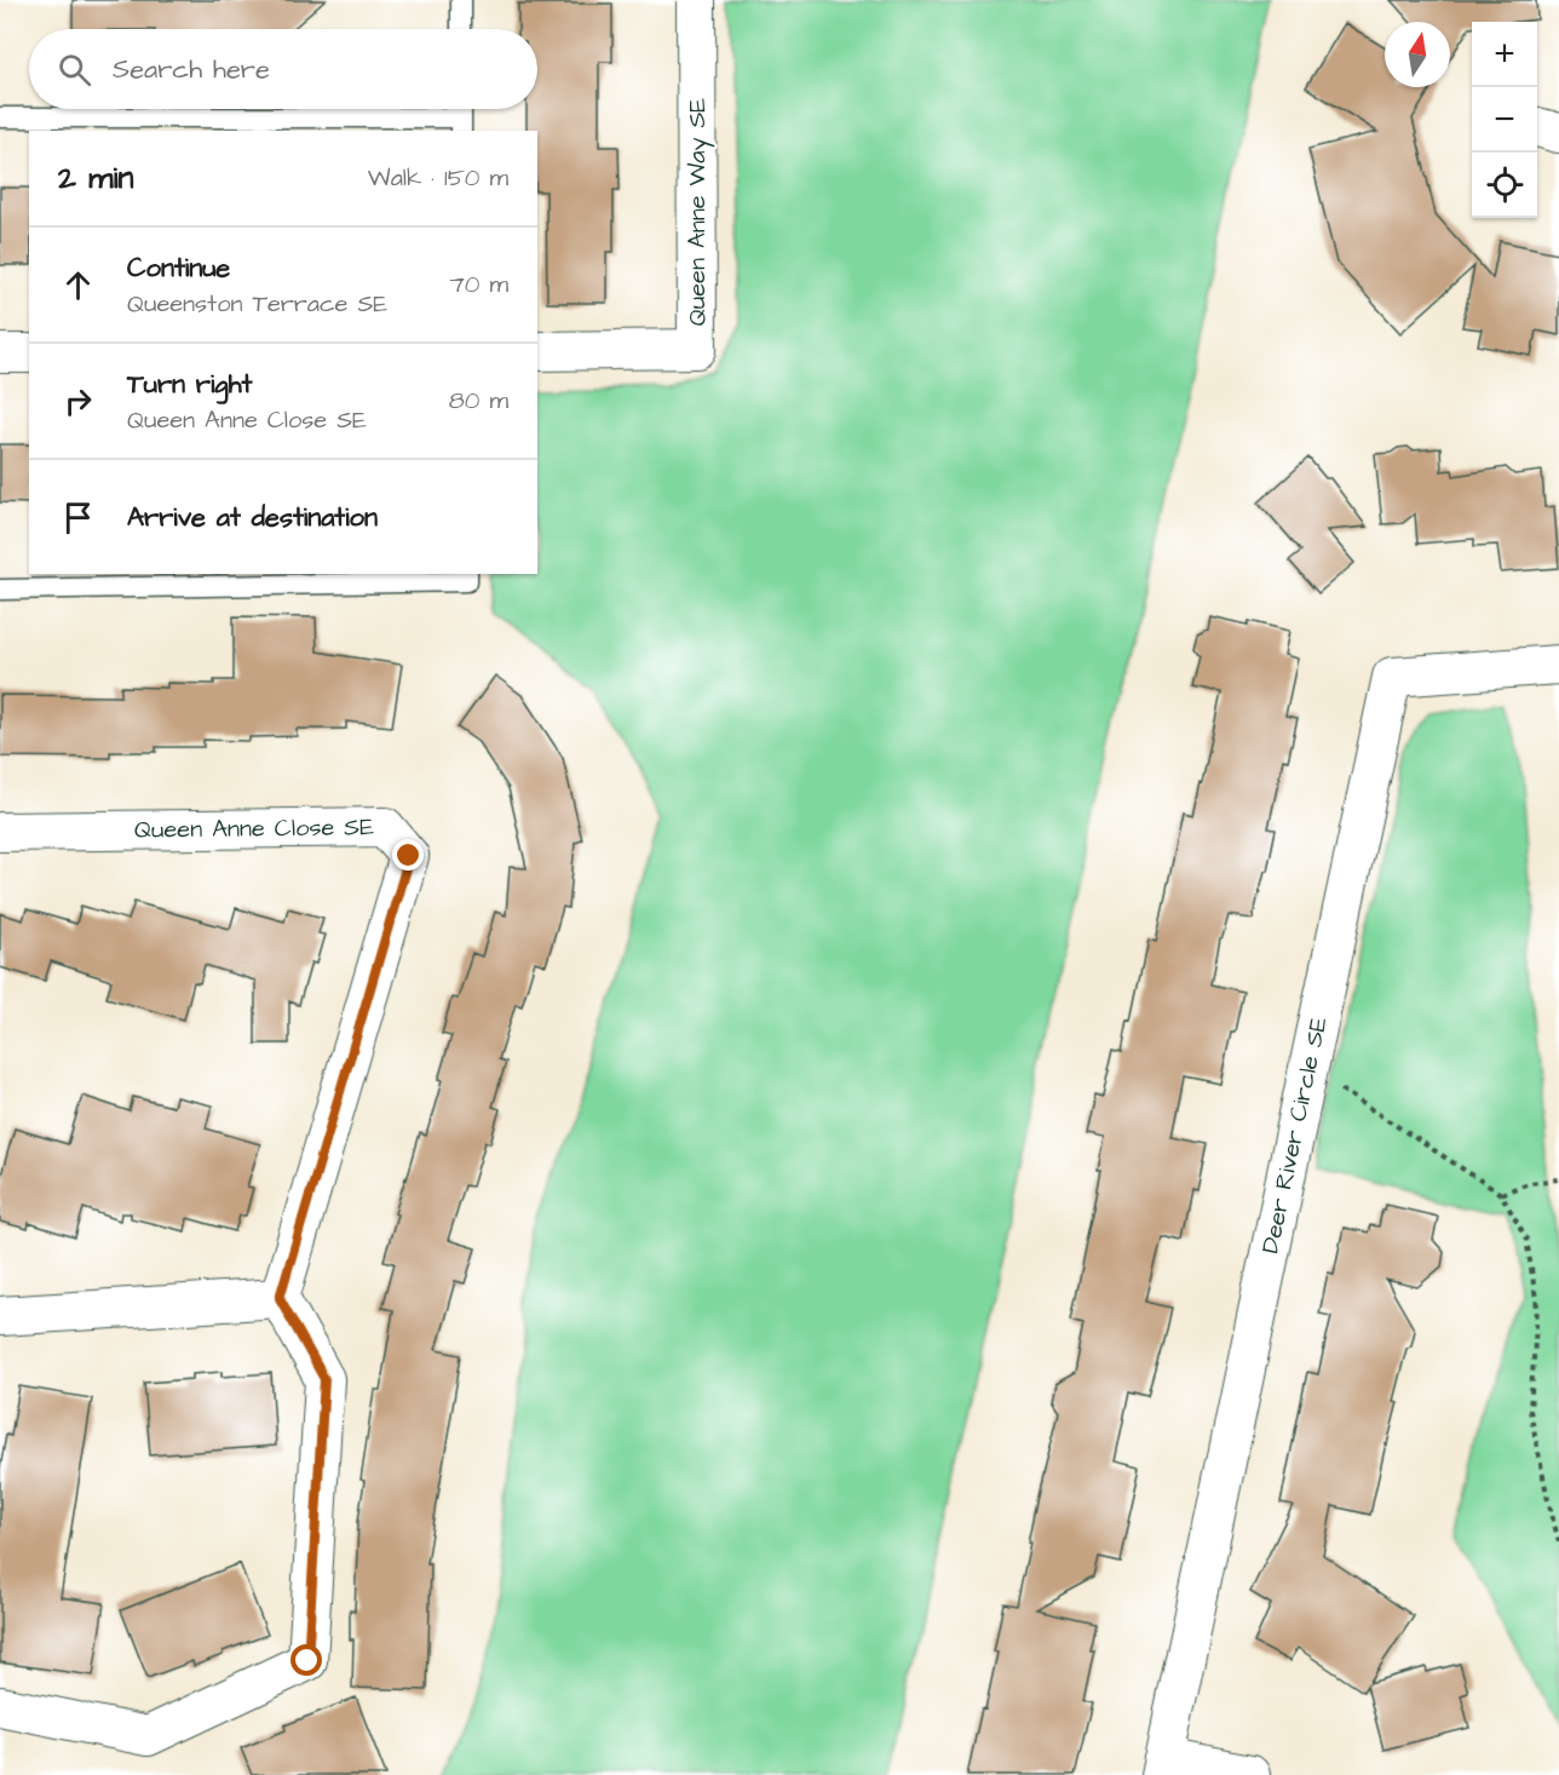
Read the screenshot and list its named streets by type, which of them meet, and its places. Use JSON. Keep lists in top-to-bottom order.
{
  "streets": {
    "street": ["Queen Anne Way SE", "Queen Anne Close SE", "Deer River Circle SE"]
  },
  "north": "top",
  "page": {
    "map_buttons": ["+", "−"],
    "search": "Search here",
    "heading": ["2 min", "Walk · 150 m"],
    "list": [
      ["Continue", "Queenston Terrace SE", "70 m"],
      ["Turn right", "Queen Anne Close SE", "80 m"],
      "Arrive at destination"
    ]
  }
}
